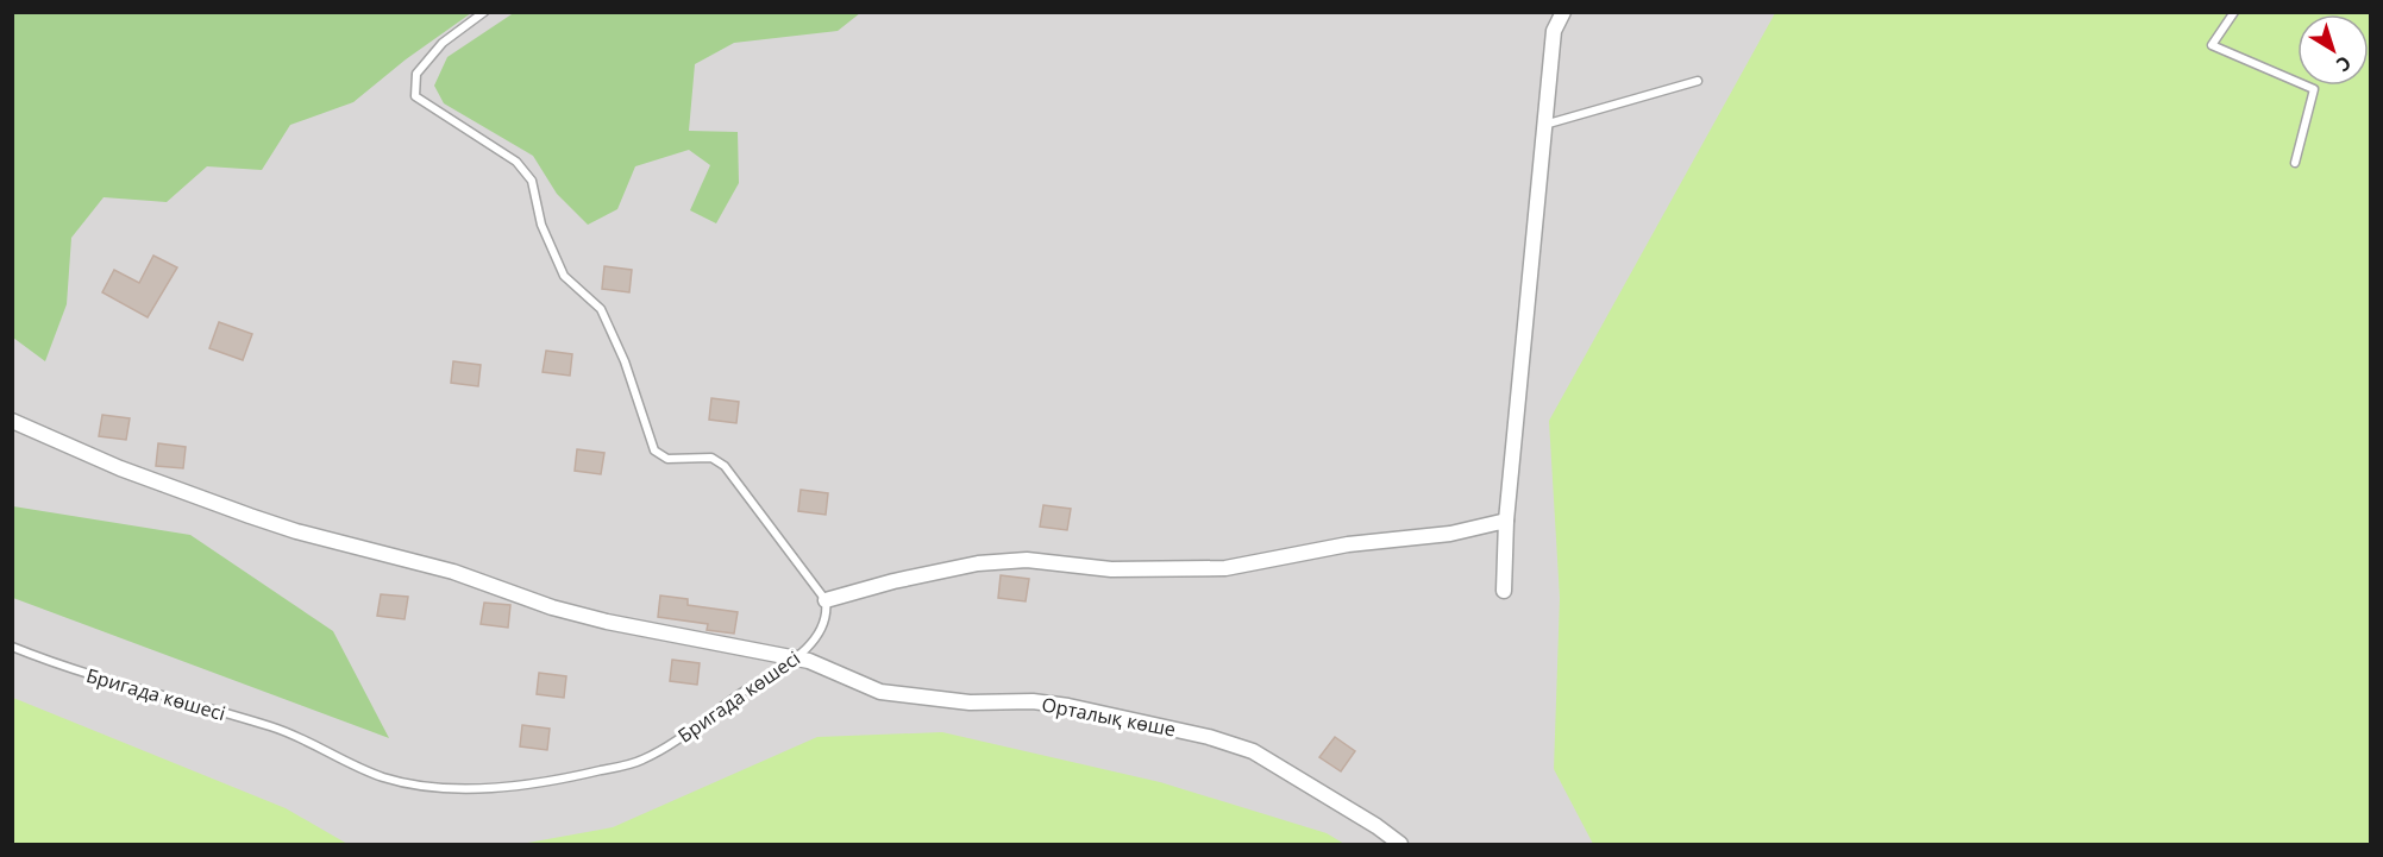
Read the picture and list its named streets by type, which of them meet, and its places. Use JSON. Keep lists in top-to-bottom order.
{
  "streets": {
    "street": ["Орталық көше"],
    "lane": ["Бригада көшесі"]
  },
  "crossings": [
    ["Бригада көшесі", "Орталық көше"]
  ],
  "north": "bottom right"
}
